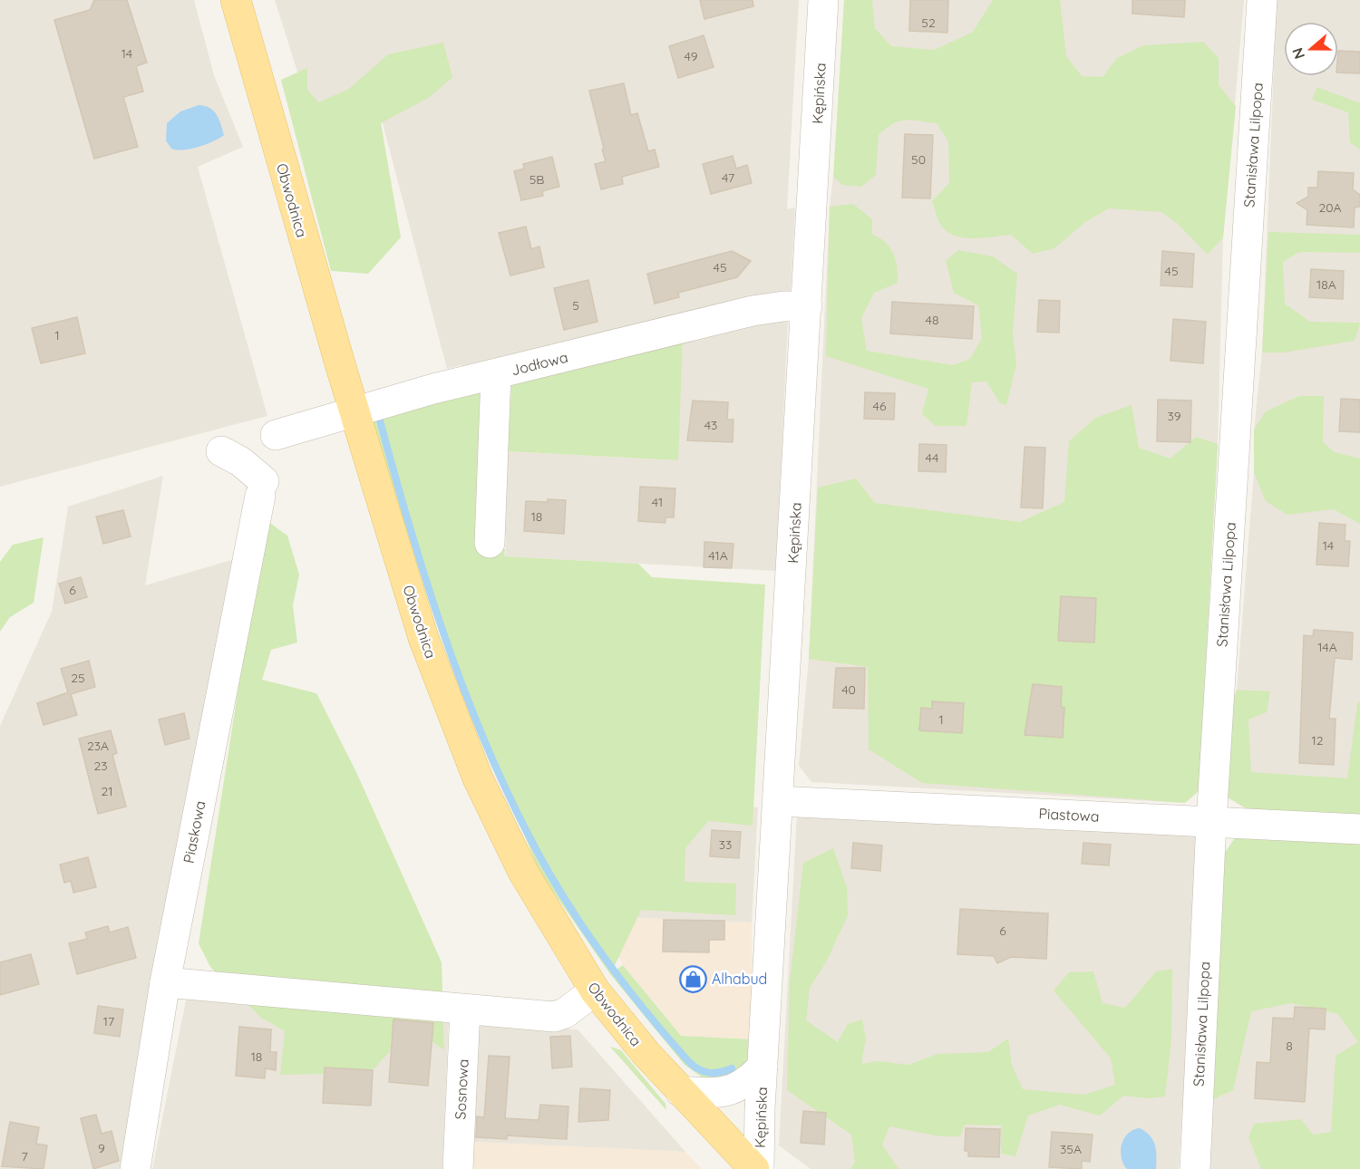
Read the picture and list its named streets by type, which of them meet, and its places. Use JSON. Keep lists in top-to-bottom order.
{
  "streets": {
    "main road": ["Obwodnica"],
    "street": [
      "Kępińska",
      "Stanisława Lilpopa",
      "Jodłowa",
      "Piastowa",
      "Piaskowa",
      "Sosnowa"
    ]
  },
  "crossings": [
    ["Kępińska", "Obwodnica"],
    ["Kępińska", "Jodłowa"],
    ["Kępińska", "Piastowa"],
    ["Stanisława Lilpopa", "Piastowa"],
    ["Obwodnica", "Jodłowa"]
  ],
  "places": {
    "shop": ["Alhabud"]
  },
  "house_numbers": [
    "52",
    "14",
    "49",
    "50",
    "47",
    "5B",
    "20A",
    "45",
    "45",
    "18A",
    "5",
    "48",
    "1",
    "46",
    "39",
    "43",
    "44",
    "41",
    "18",
    "14",
    "41A",
    "6",
    "14A",
    "25",
    "40",
    "1",
    "12",
    "23A",
    "23",
    "21",
    "33",
    "6",
    "17",
    "8",
    "18",
    "9",
    "35A",
    "7"
  ],
  "north": "left"
}
